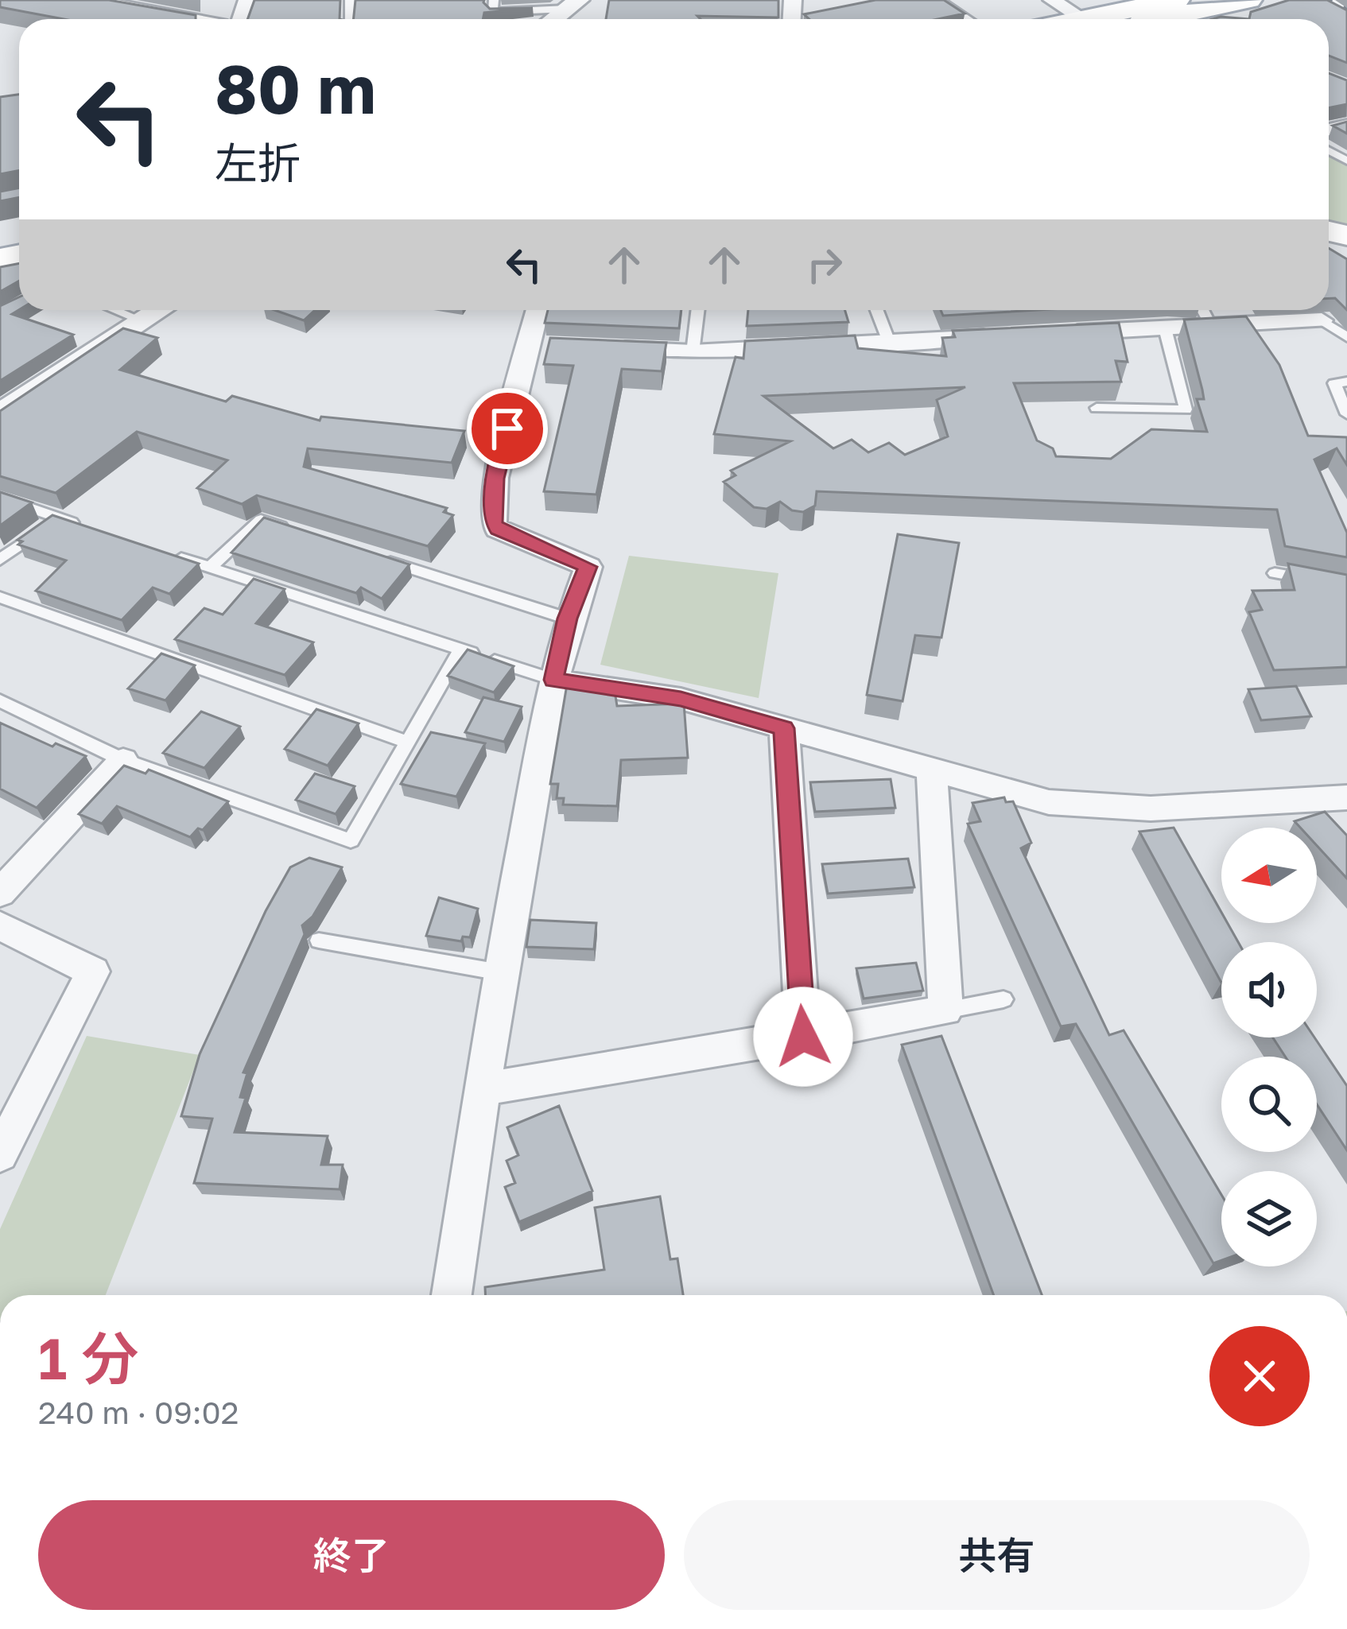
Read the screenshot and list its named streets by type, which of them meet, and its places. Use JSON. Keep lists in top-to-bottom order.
{
  "north": "left",
  "page": {
    "turn": ["80 m", "左折"],
    "heading": ["1 分", "240 m · 09:02"],
    "buttons": ["終了", "共有"]
  }
}
